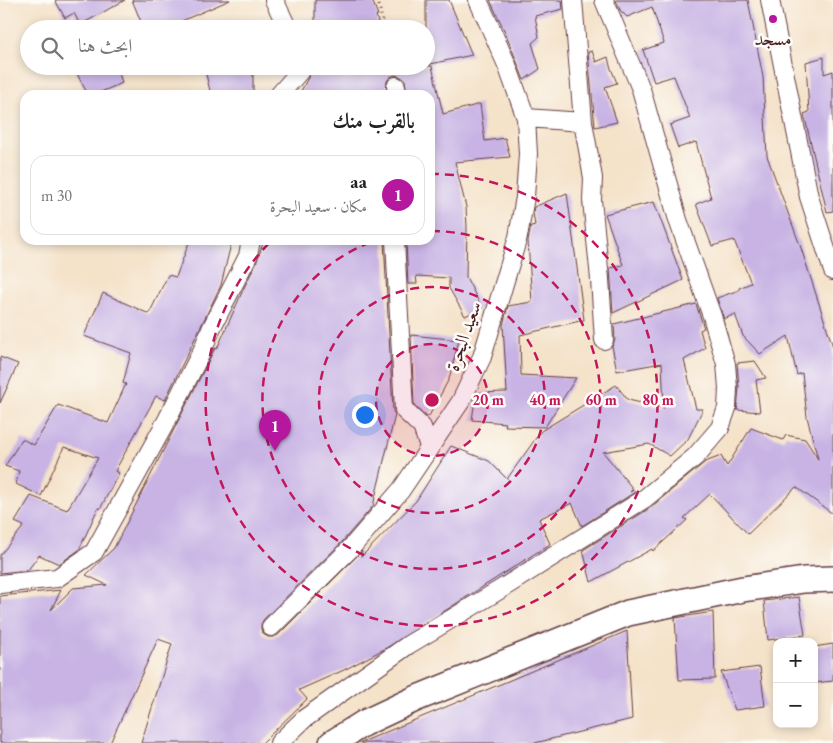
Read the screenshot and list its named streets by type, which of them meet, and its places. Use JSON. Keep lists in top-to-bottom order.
{
  "streets": {
    "street": ["سعيد البحرة"]
  },
  "places": ["مسجد"],
  "page": {
    "search": "ابحث هنا",
    "heading": "بالقرب منك",
    "list": [
      {
        "mark": "1",
        "name": "aa",
        "note": "مكان · سعيد البحرة",
        "value": "30 m"
      }
    ],
    "pins": "1",
    "map_buttons": ["+", "−"]
  },
  "rings": [
    "20 m",
    "40 m",
    "60 m",
    "80 m"
  ]
}
